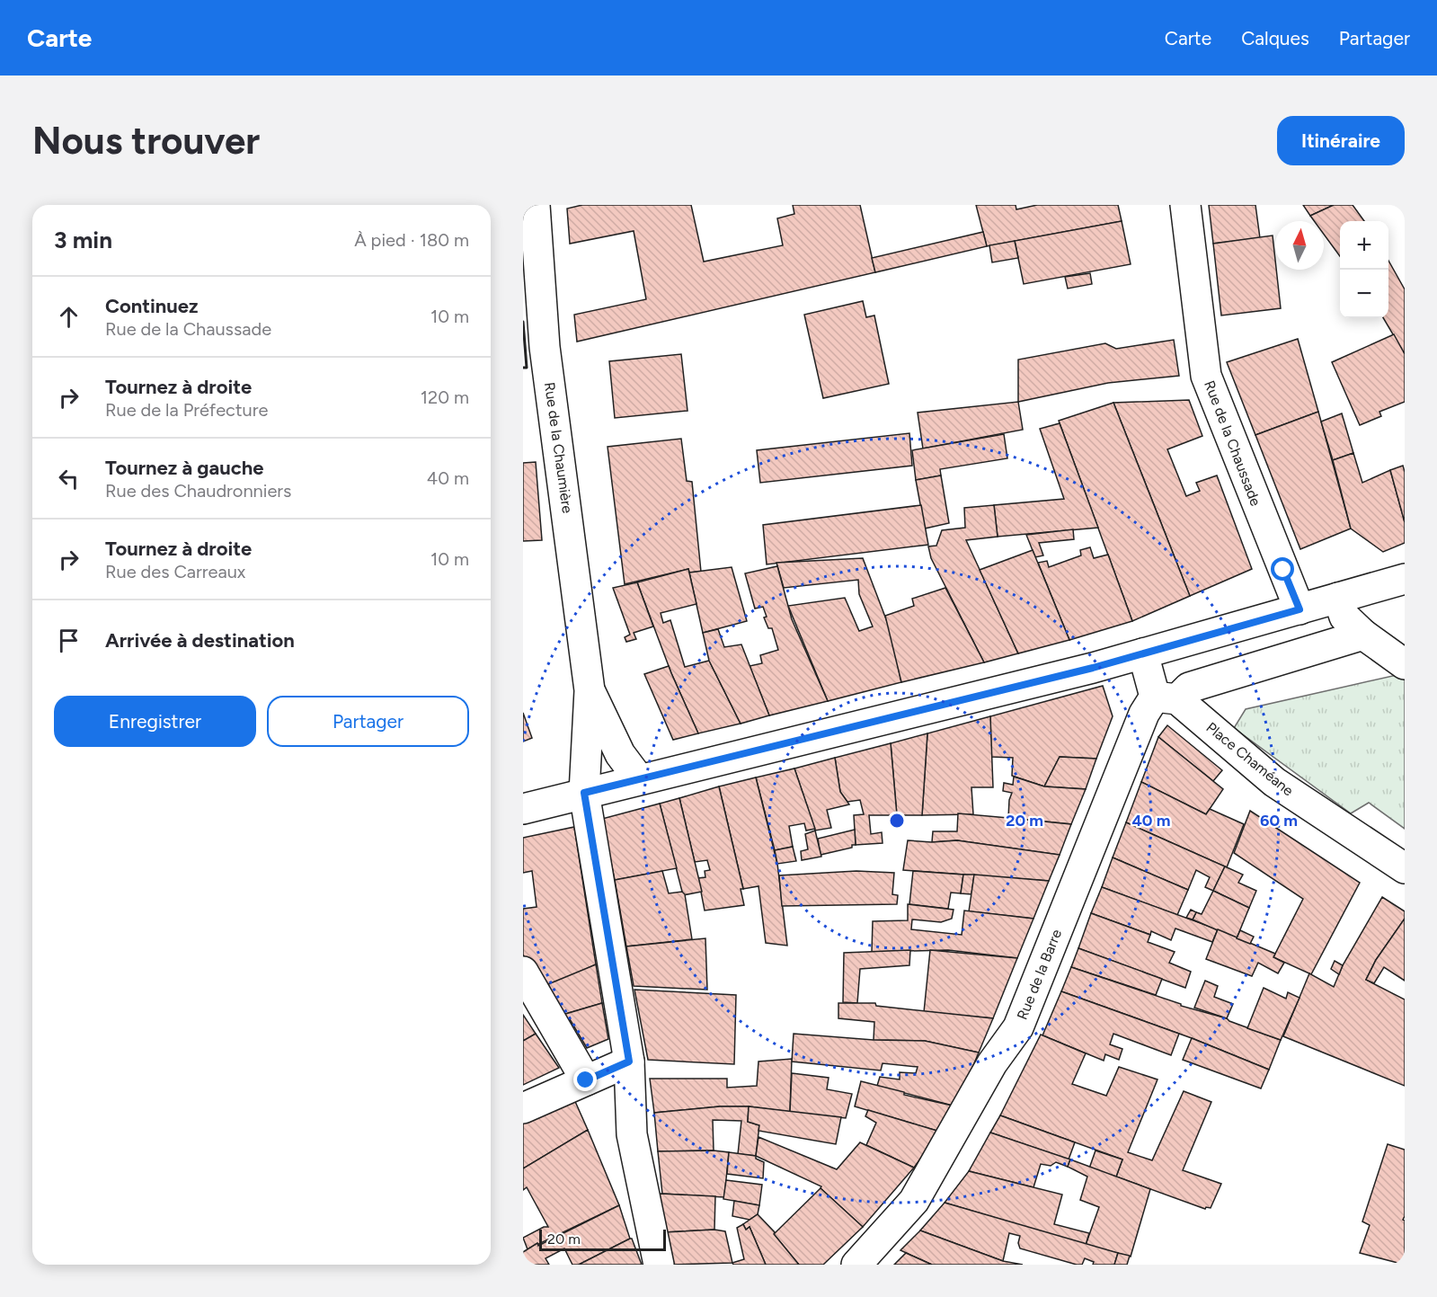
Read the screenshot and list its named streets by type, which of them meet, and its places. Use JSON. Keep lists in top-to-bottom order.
{
  "streets": {
    "street": [
      "Rue de la Chaussade",
      "Rue de la Chaumière",
      "Place Chaméane",
      "Rue de la Barre"
    ]
  },
  "crossings": [
    ["Place Chaméane", "Rue de la Barre"]
  ],
  "scale_bar": "20 m",
  "north": "top",
  "page": {
    "header": "Carte",
    "nav": ["Carte", "Calques", "Partager"],
    "buttons": [
      "Itinéraire",
      ["Enregistrer", "Partager"]
    ],
    "title": "Nous trouver",
    "heading": ["3 min", "À pied · 180 m"],
    "map_buttons": ["+", "−"],
    "list": [
      ["Continuez", "Rue de la Chaussade", "10 m"],
      ["Tournez à droite", "Rue de la Préfecture", "120 m"],
      ["Tournez à gauche", "Rue des Chaudronniers", "40 m"],
      ["Tournez à droite", "Rue des Carreaux", "10 m"],
      "Arrivée à destination"
    ],
    "scale": "20 m"
  },
  "rings": ["20 m", "40 m", "60 m"]
}
